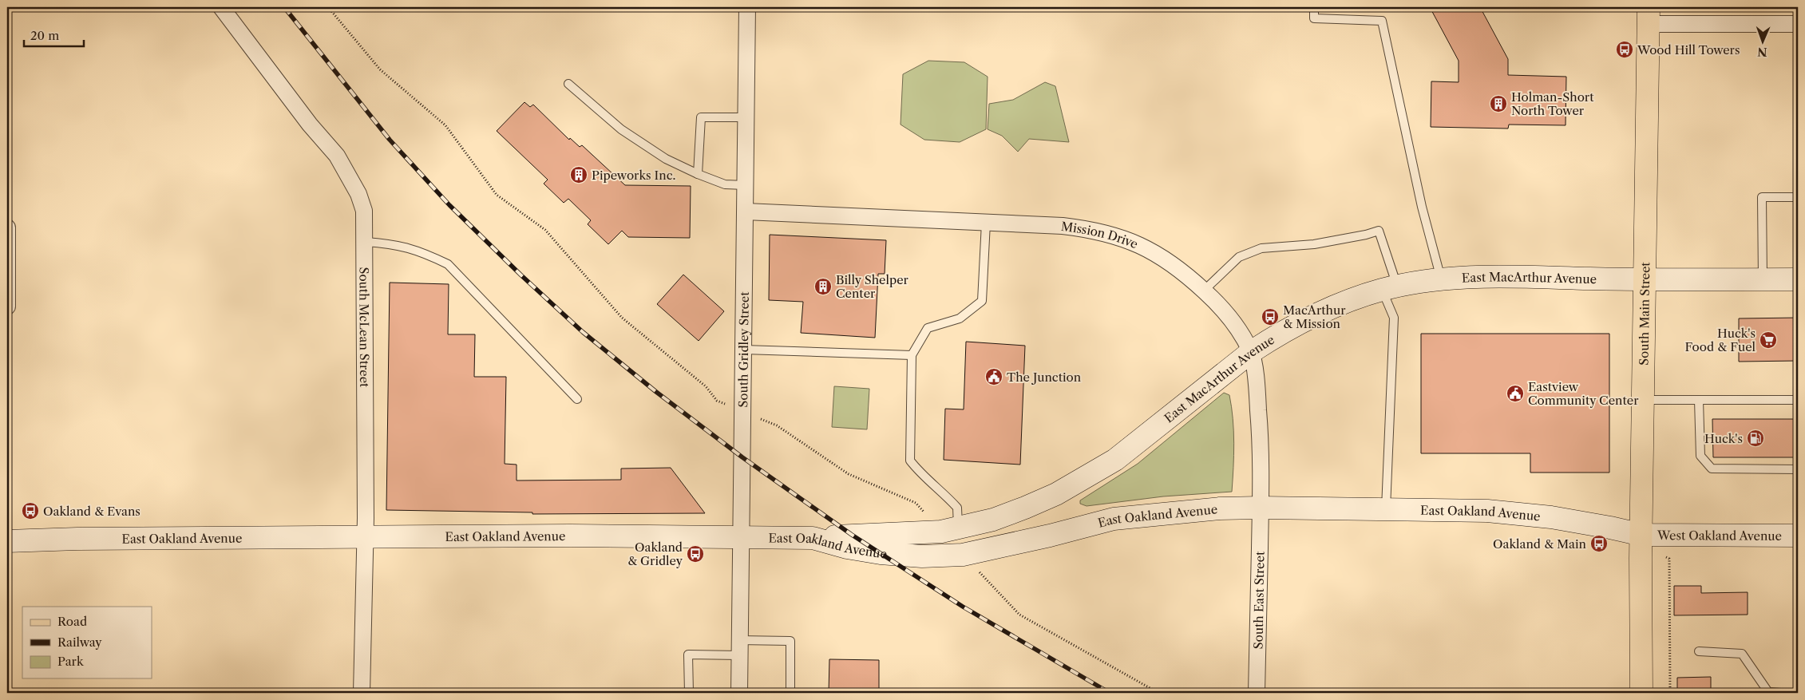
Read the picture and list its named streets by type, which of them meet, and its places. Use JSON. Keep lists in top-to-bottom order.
{
  "streets": {
    "main road": [
      "East MacArthur Avenue",
      "South Main Street",
      "East Oakland Avenue",
      "West Oakland Avenue"
    ],
    "street": [
      "Mission Drive",
      "South McLean Street",
      "South Gridley Street",
      "South East Street"
    ]
  },
  "crossings": [
    ["Mission Drive", "East MacArthur Avenue"],
    ["Mission Drive", "South Gridley Street"],
    ["Mission Drive", "East Oakland Avenue"],
    ["Mission Drive", "South East Street"],
    ["East MacArthur Avenue", "South Main Street"],
    ["East MacArthur Avenue", "East Oakland Avenue"],
    ["South Main Street", "East Oakland Avenue"],
    ["South Main Street", "West Oakland Avenue"],
    ["South McLean Street", "East Oakland Avenue"],
    ["South Gridley Street", "East Oakland Avenue"],
    ["East Oakland Avenue", "West Oakland Avenue"],
    ["East Oakland Avenue", "South East Street"]
  ],
  "places": {
    "bus stop": [
      "Wood Hill Towers",
      "MacArthur & Mission",
      "Oakland & Evans",
      "Oakland & Main",
      "Oakland & Gridley"
    ],
    "building": ["Holman-Short North Tower", "Pipeworks Inc.", "Billy Shelper Center"],
    "supermarket": ["Huck's Food & Fuel"],
    "public building": ["The Junction", "Eastview Community Center"],
    "fuel station": ["Huck's"]
  },
  "legend": ["Road", "Railway", "Park"],
  "scale_bar": "20 m",
  "north": "bottom"
}
